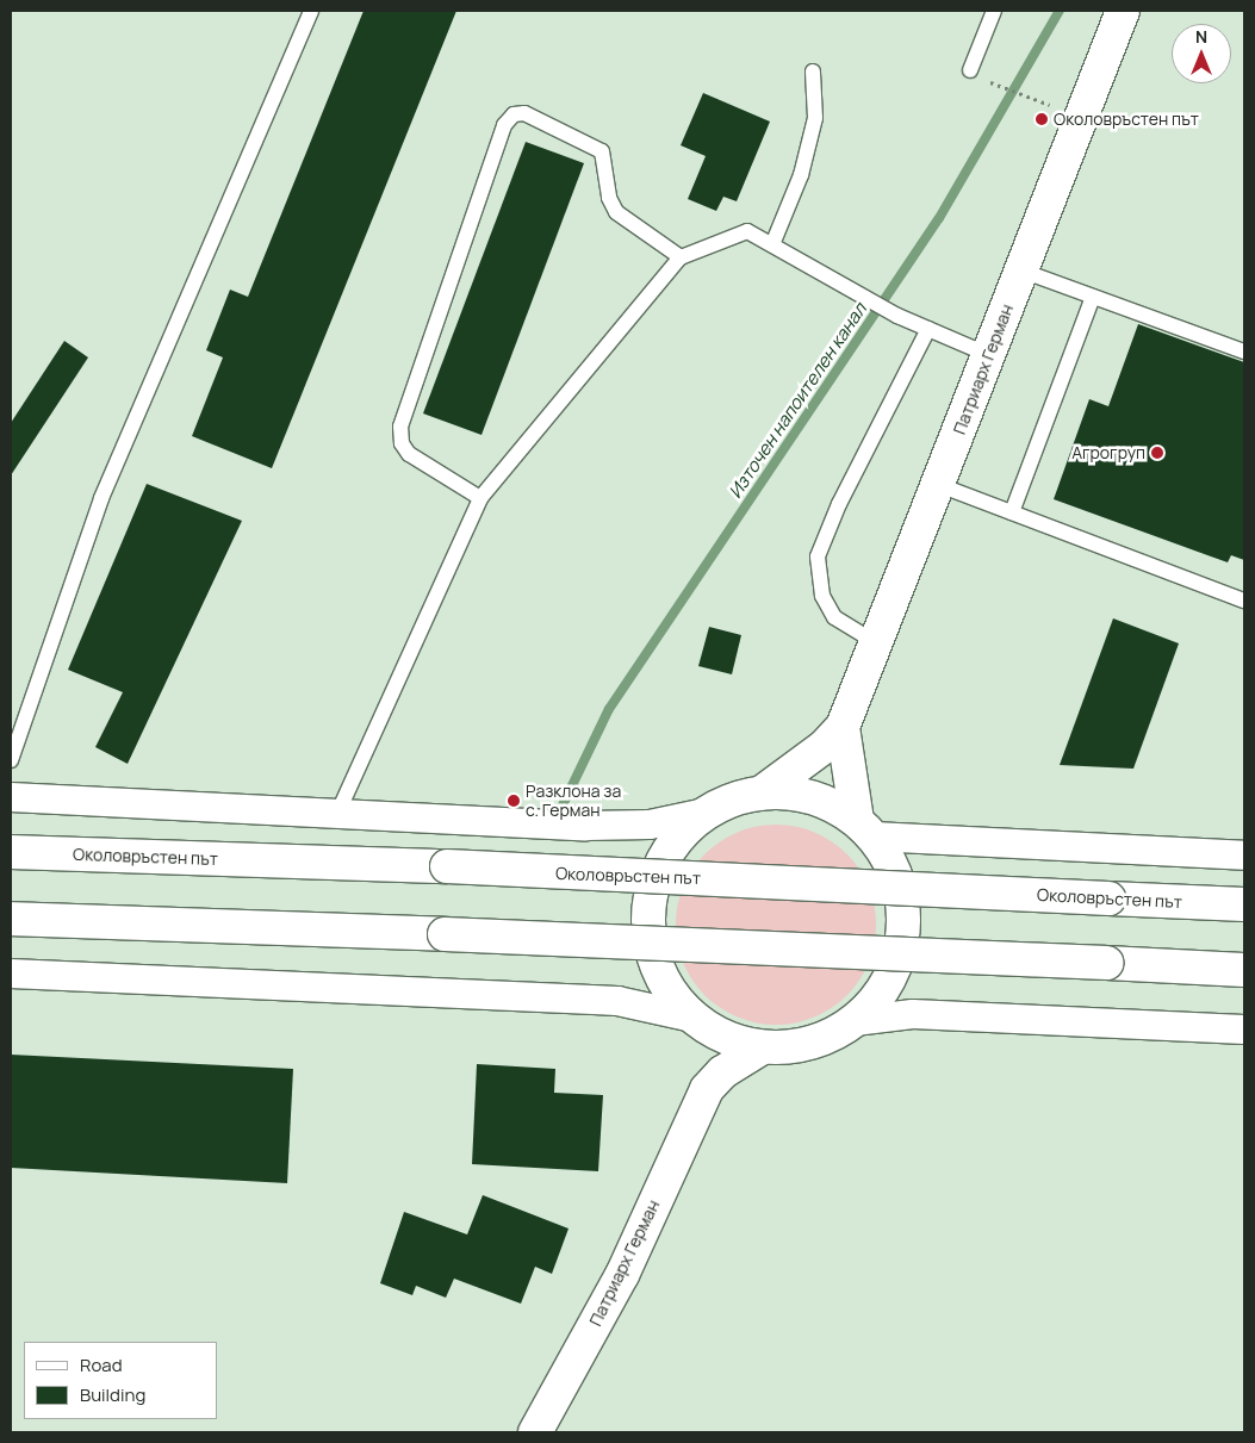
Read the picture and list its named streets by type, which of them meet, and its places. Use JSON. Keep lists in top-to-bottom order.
{
  "streets": {
    "main road": ["Патриарх Герман", "Околовръстен път"]
  },
  "water": ["Източен напоителен канал"],
  "places": ["Околовръстен път", "Агрогруп", "Разклона за с. Герман"],
  "legend": ["Road", "Building"],
  "north": "top"
}
